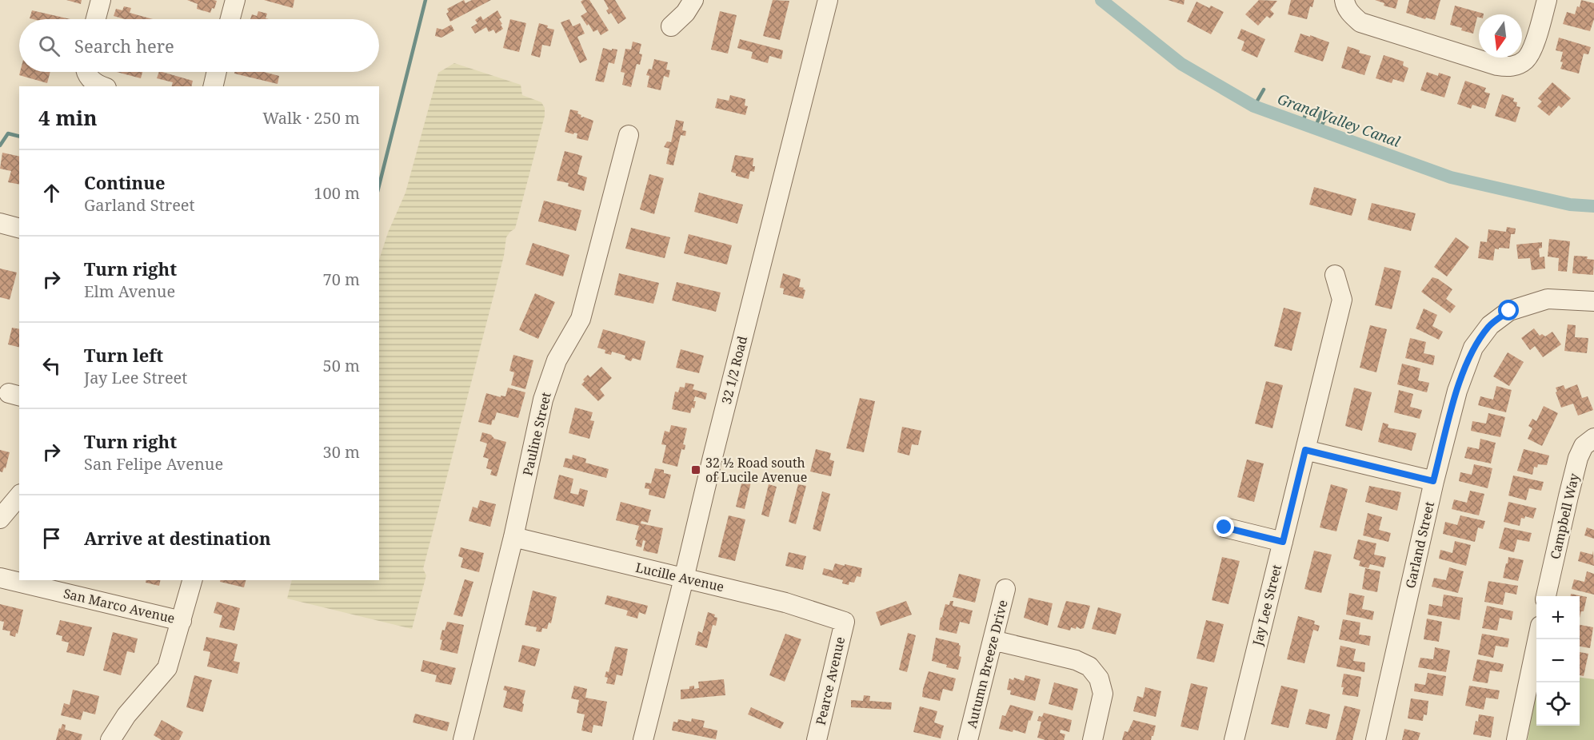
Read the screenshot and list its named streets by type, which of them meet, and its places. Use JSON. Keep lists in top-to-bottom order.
{
  "streets": {
    "street": [
      "32 1/2 Road",
      "Pauline Street",
      "Campbell Way",
      "Garland Street",
      "Lucille Avenue",
      "Jay Lee Street",
      "San Marco Avenue",
      "Autumn Breeze Drive",
      "Pearce Avenue"
    ]
  },
  "crossings": [
    ["32 1/2 Road", "Lucille Avenue"],
    ["Pauline Street", "Lucille Avenue"],
    ["Lucille Avenue", "Pearce Avenue"]
  ],
  "water": ["Grand Valley Canal"],
  "places": {
    "transit": ["32 ½ Road south of Lucile Avenue"]
  },
  "north": "bottom",
  "page": {
    "search": "Search here",
    "heading": ["4 min", "Walk · 250 m"],
    "list": [
      ["Continue", "Garland Street", "100 m"],
      ["Turn right", "Elm Avenue", "70 m"],
      ["Turn left", "Jay Lee Street", "50 m"],
      ["Turn right", "San Felipe Avenue", "30 m"],
      "Arrive at destination"
    ],
    "map_buttons": ["+", "−"]
  }
}
